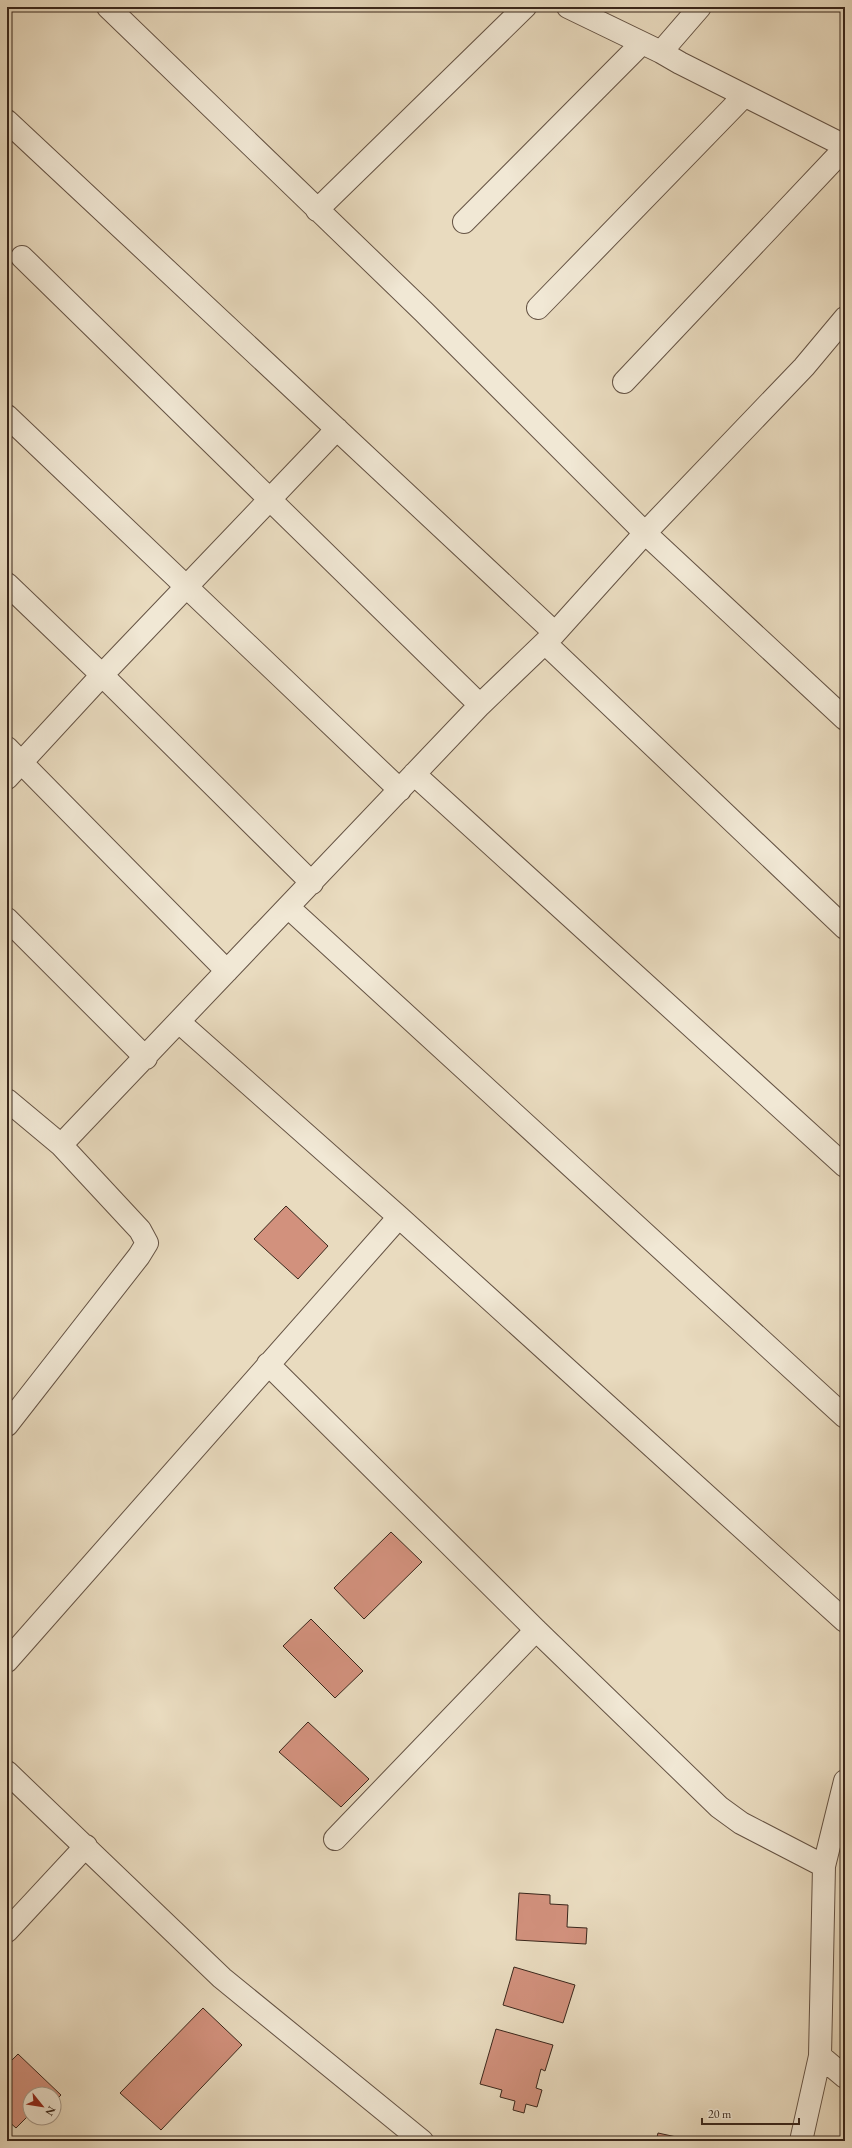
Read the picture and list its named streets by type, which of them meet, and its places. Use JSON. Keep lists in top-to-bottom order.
{
  "scale_bar": "20 m",
  "north": "bottom right"
}
